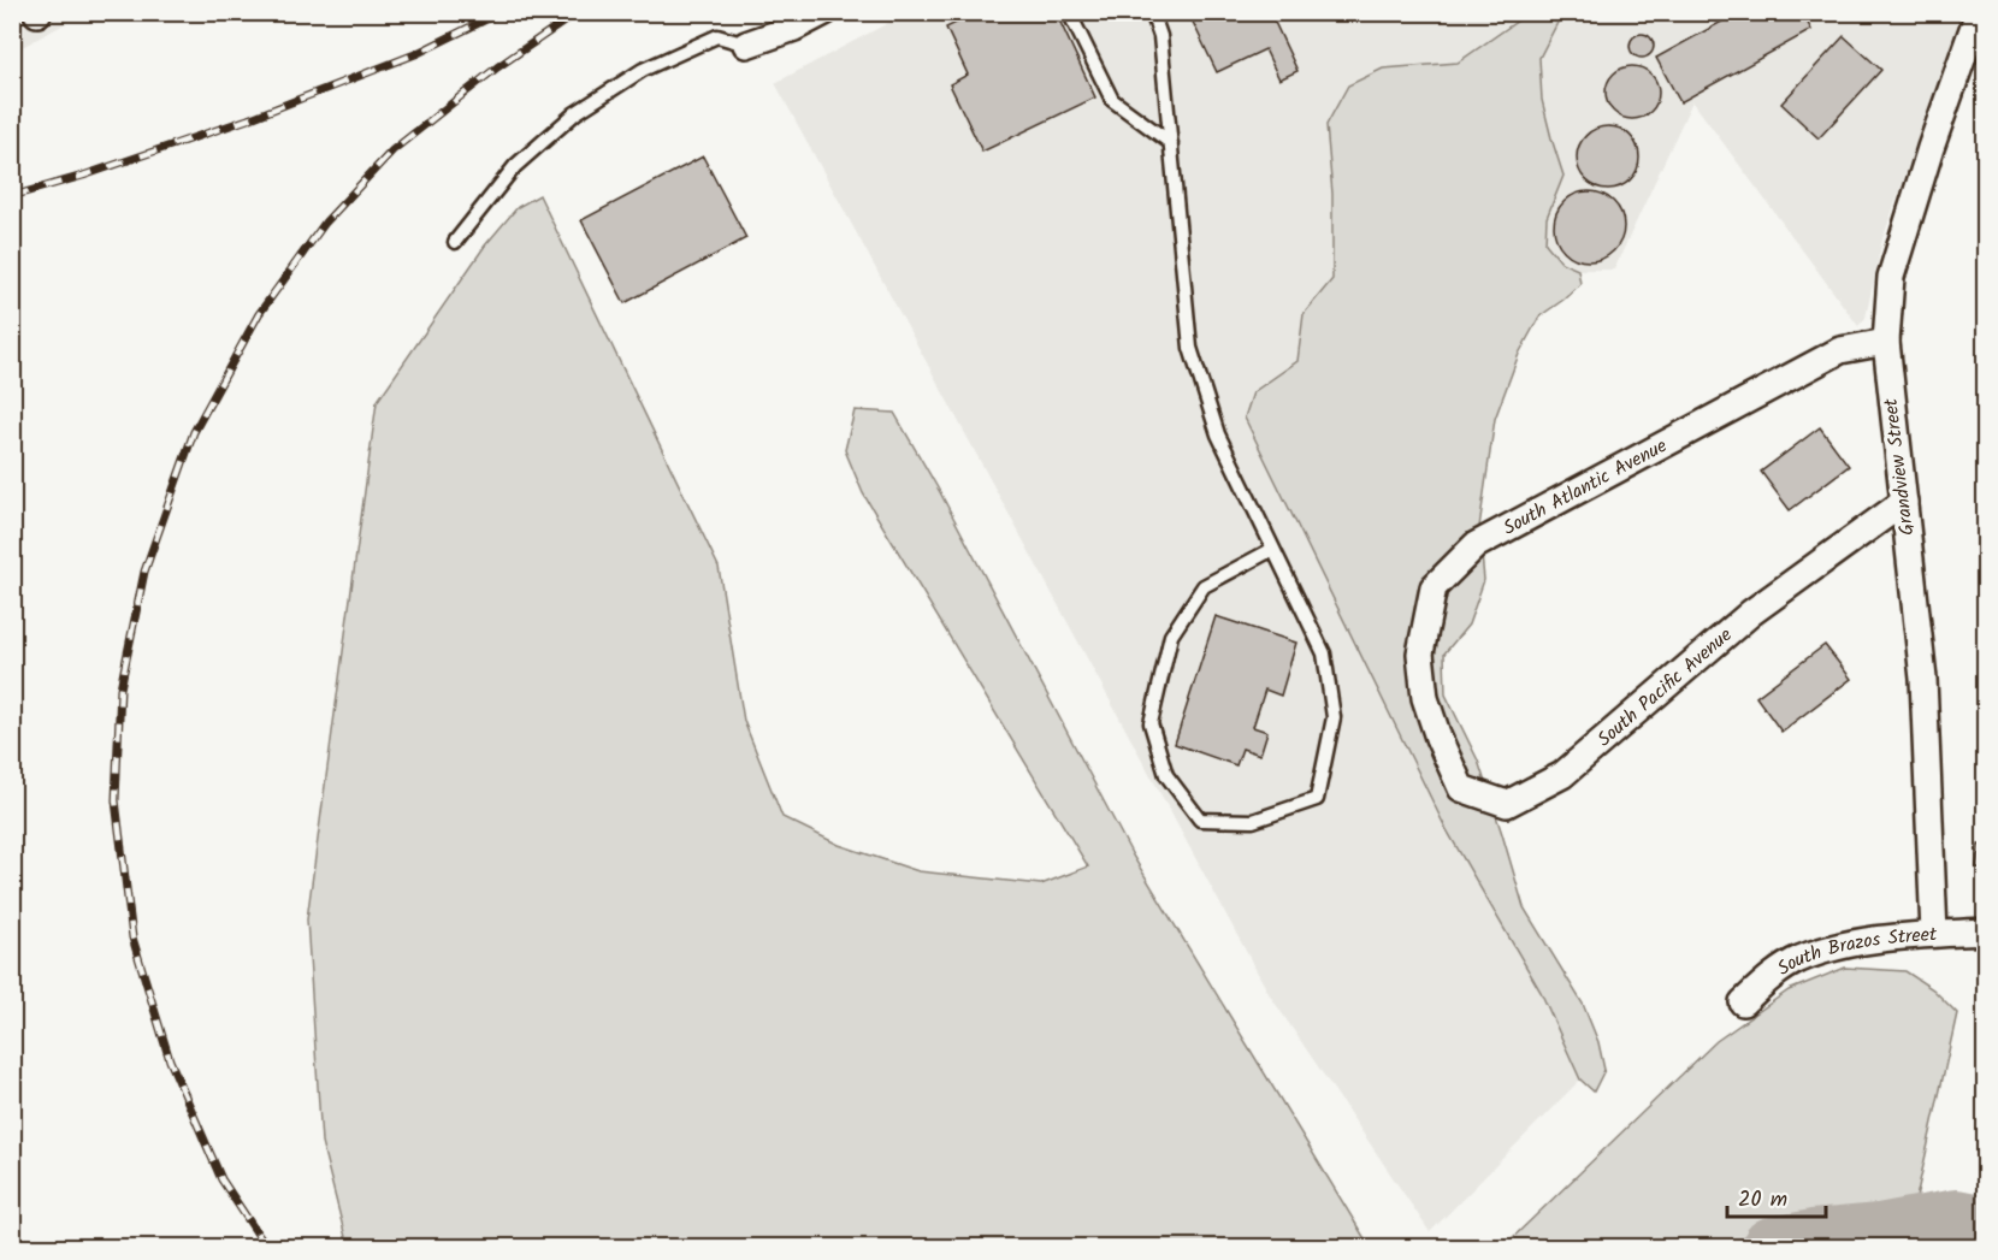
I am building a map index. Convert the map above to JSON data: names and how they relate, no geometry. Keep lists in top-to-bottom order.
{
  "streets": {
    "street": [
      "Grandview Street",
      "South Atlantic Avenue",
      "South Pacific Avenue",
      "South Brazos Street"
    ]
  },
  "crossings": [
    ["Grandview Street", "South Atlantic Avenue"],
    ["Grandview Street", "South Pacific Avenue"],
    ["Grandview Street", "South Brazos Street"],
    ["South Atlantic Avenue", "South Pacific Avenue"]
  ],
  "scale_bar": "20 m"
}
